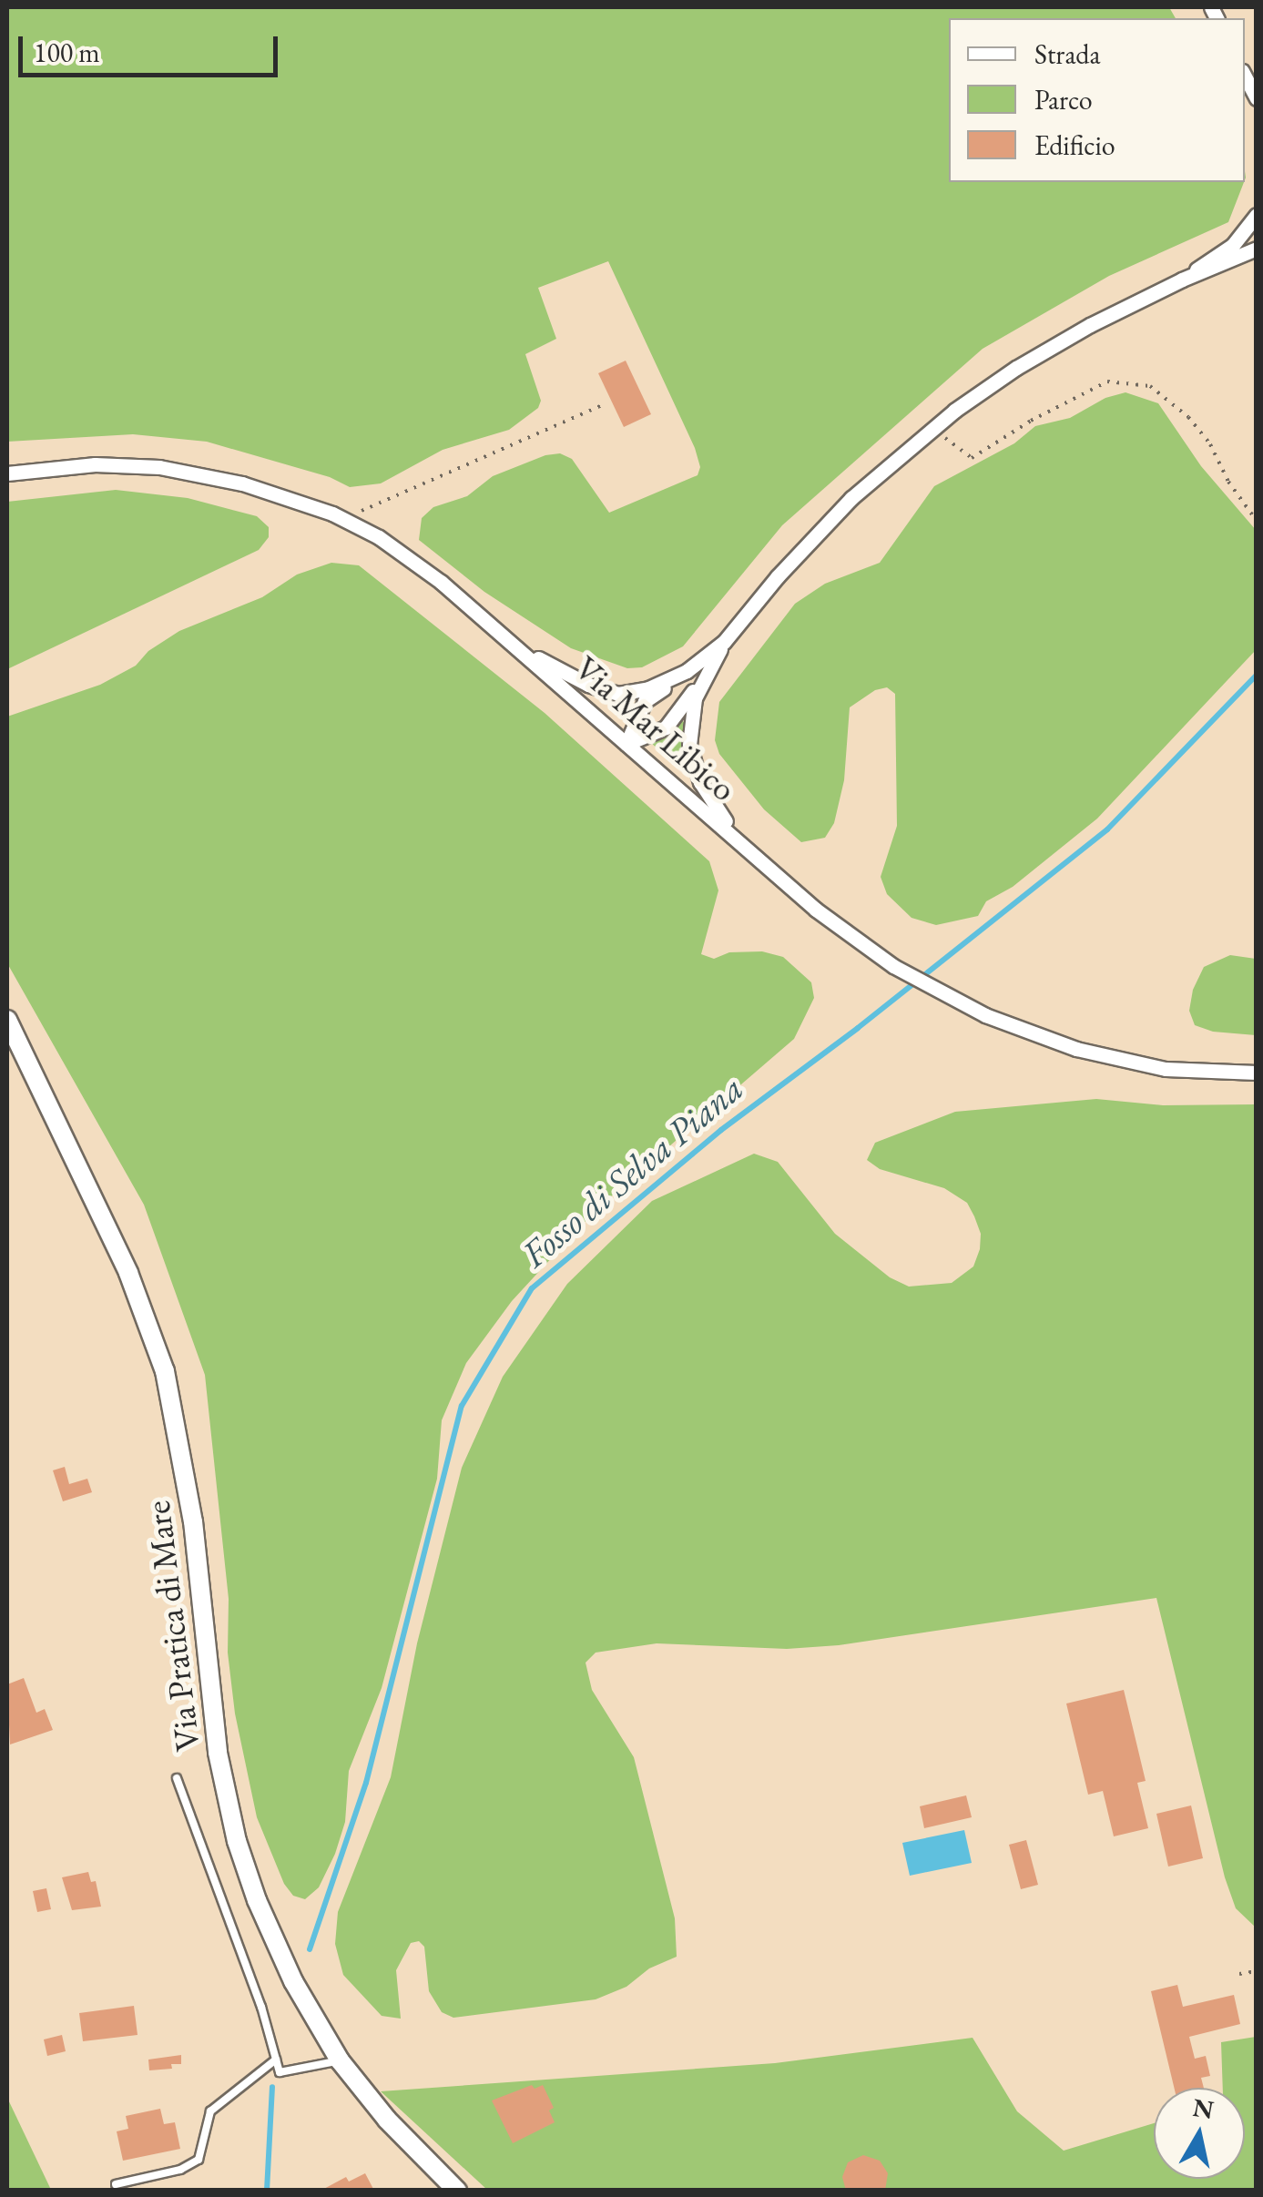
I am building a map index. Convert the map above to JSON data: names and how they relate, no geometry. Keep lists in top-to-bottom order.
{
  "streets": {
    "street": ["Via Mar Libico", "Via Pratica di Mare"]
  },
  "water": ["Fosso di Selva Piana"],
  "legend": ["Strada", "Parco", "Edificio"],
  "scale_bar": "100 m",
  "north": "top"
}
